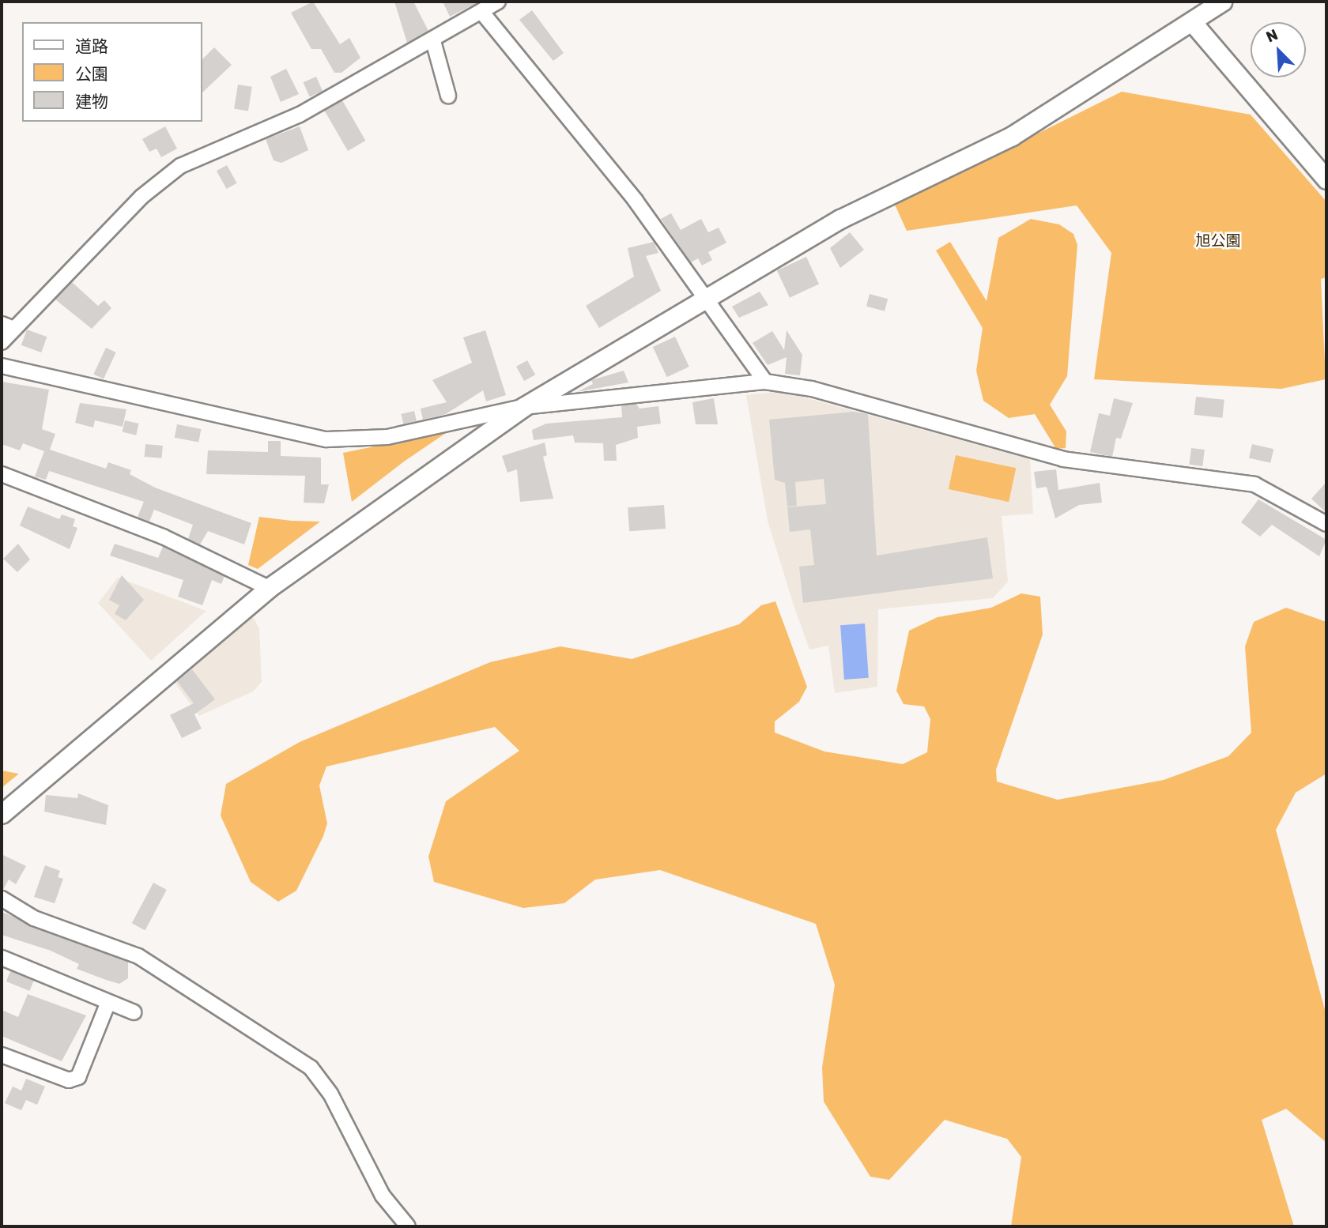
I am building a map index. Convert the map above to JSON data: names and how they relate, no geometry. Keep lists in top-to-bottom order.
{
  "parks": ["旭公園"],
  "legend": ["道路", "公園", "建物"],
  "north": "top left"
}
